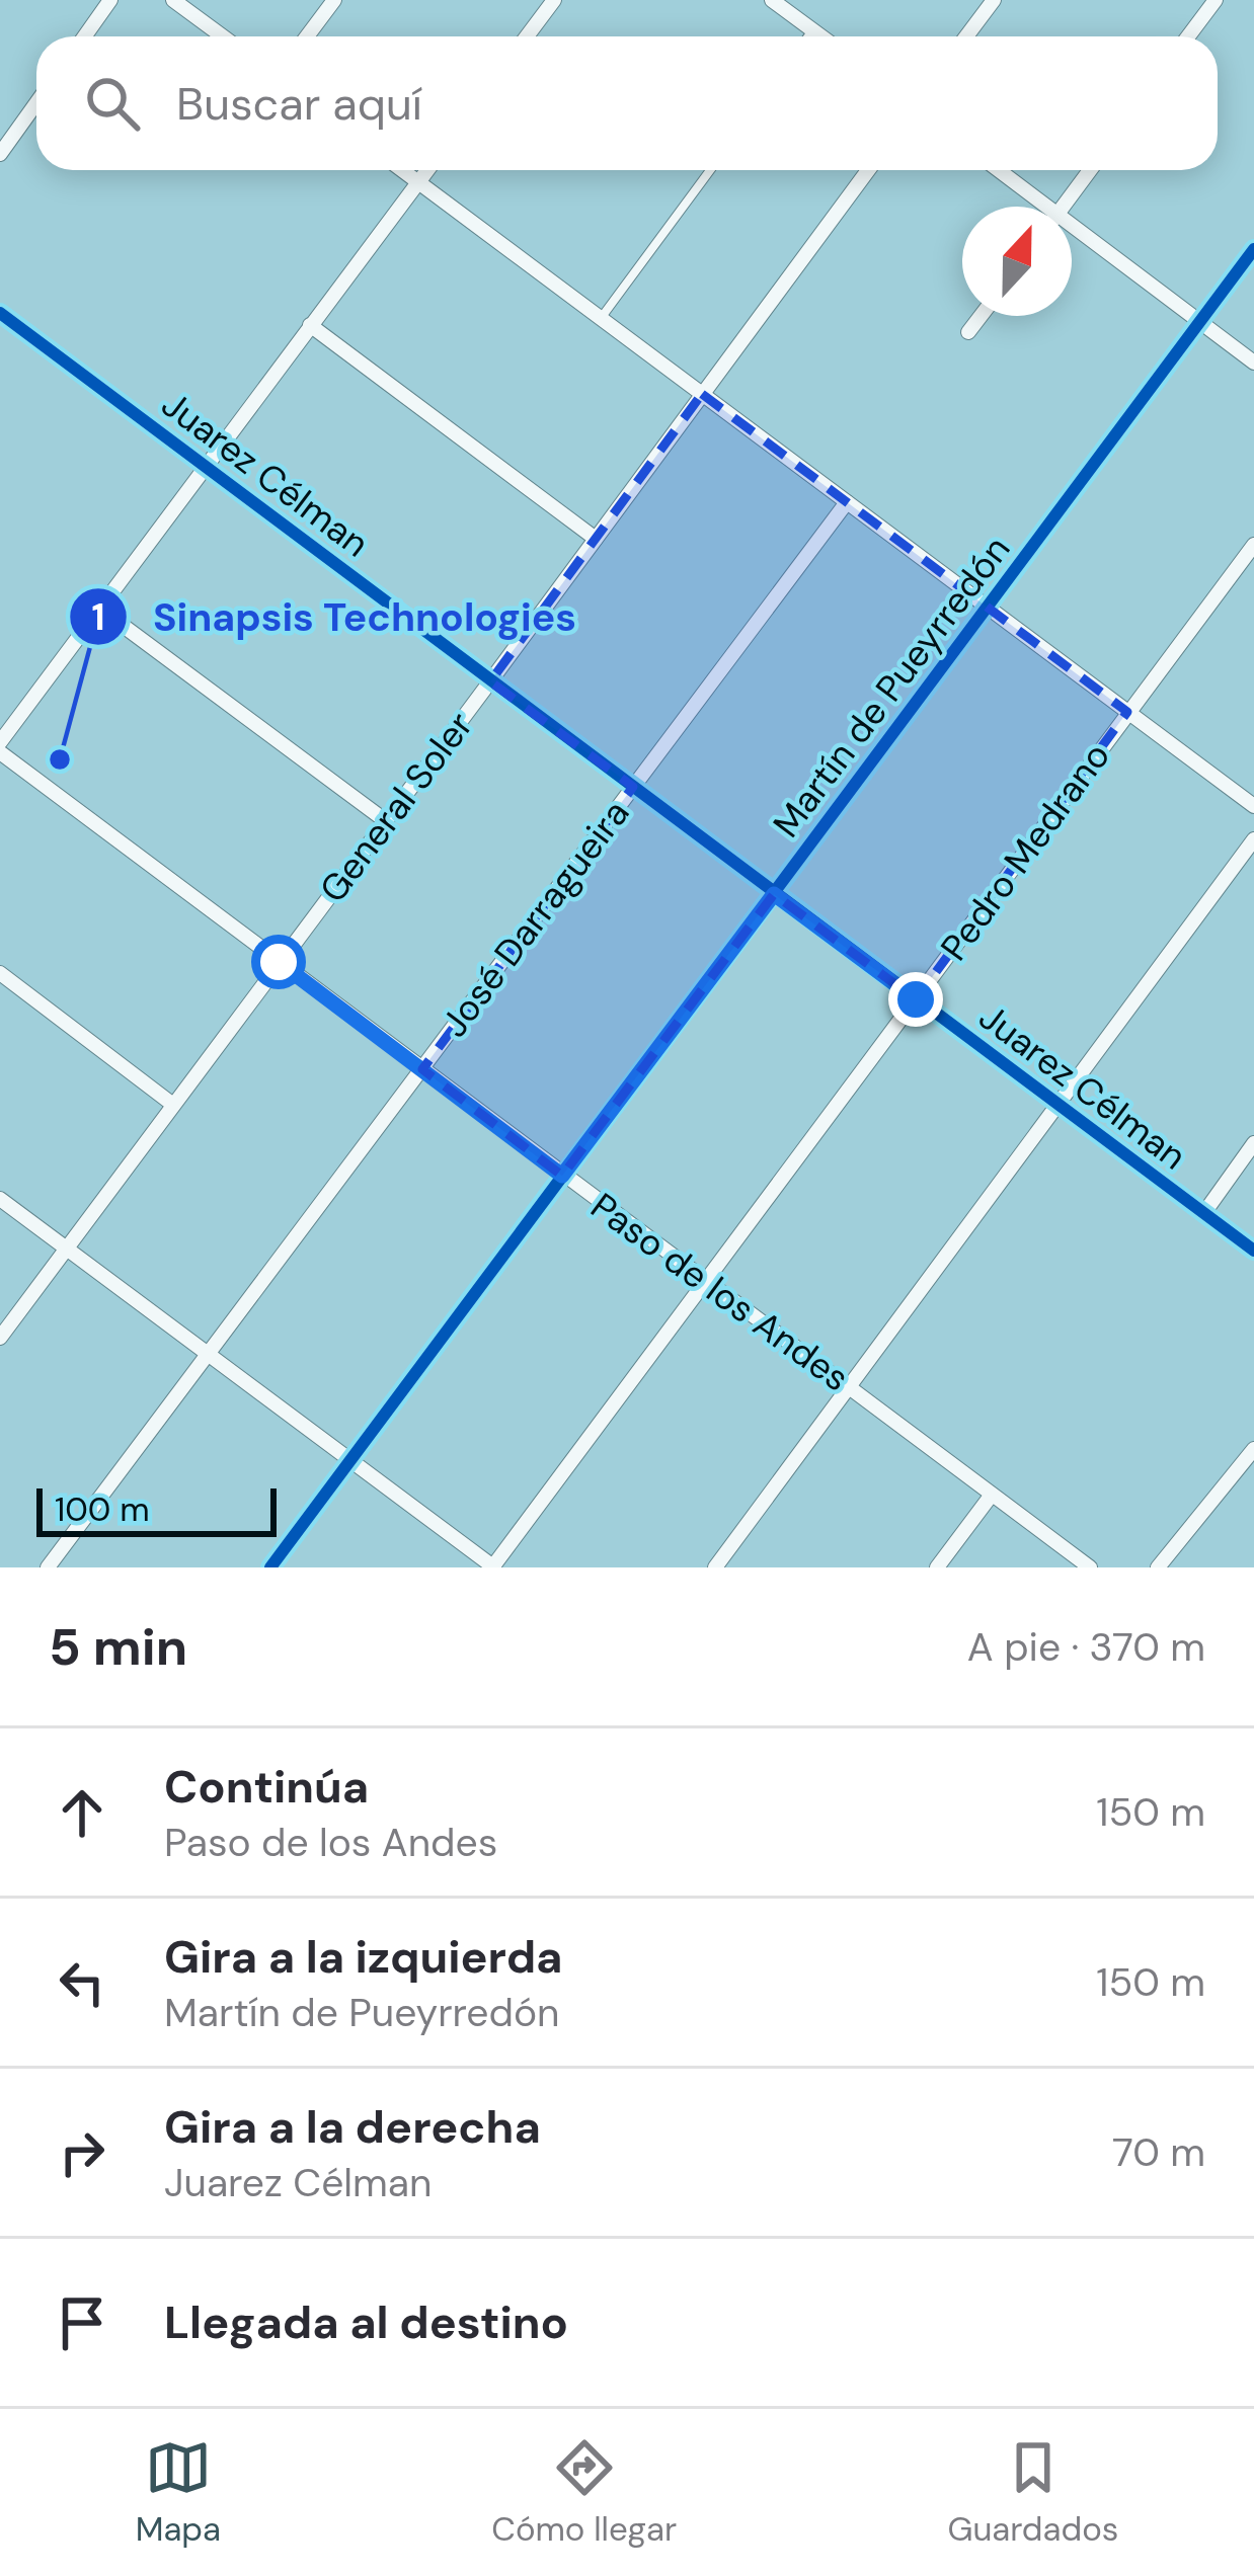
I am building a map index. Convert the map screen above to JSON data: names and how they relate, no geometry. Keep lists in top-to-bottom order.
{
  "streets": {
    "street": [
      "Juarez Célman",
      "Martín de Pueyrredón",
      "General Soler",
      "Pedro Medrano",
      "José Darragueira",
      "Paso de los Andes"
    ]
  },
  "crossings": [
    ["Juarez Célman", "Martín de Pueyrredón"],
    ["Juarez Célman", "General Soler"],
    ["Juarez Célman", "Pedro Medrano"],
    ["Juarez Célman", "José Darragueira"],
    ["Martín de Pueyrredón", "Paso de los Andes"],
    ["General Soler", "Paso de los Andes"],
    ["Pedro Medrano", "Paso de los Andes"],
    ["José Darragueira", "Paso de los Andes"]
  ],
  "places": ["Sinapsis Technologies"],
  "scale_bar": "100 m",
  "north": "top",
  "page": {
    "search": "Buscar aquí",
    "scale": "100 m",
    "heading": ["5 min", "A pie · 370 m"],
    "list": [
      ["Continúa", "Paso de los Andes", "150 m"],
      ["Gira a la izquierda", "Martín de Pueyrredón", "150 m"],
      ["Gira a la derecha", "Juarez Célman", "70 m"],
      "Llegada al destino"
    ],
    "nav": ["Mapa", "Cómo llegar", "Guardados"]
  }
}
